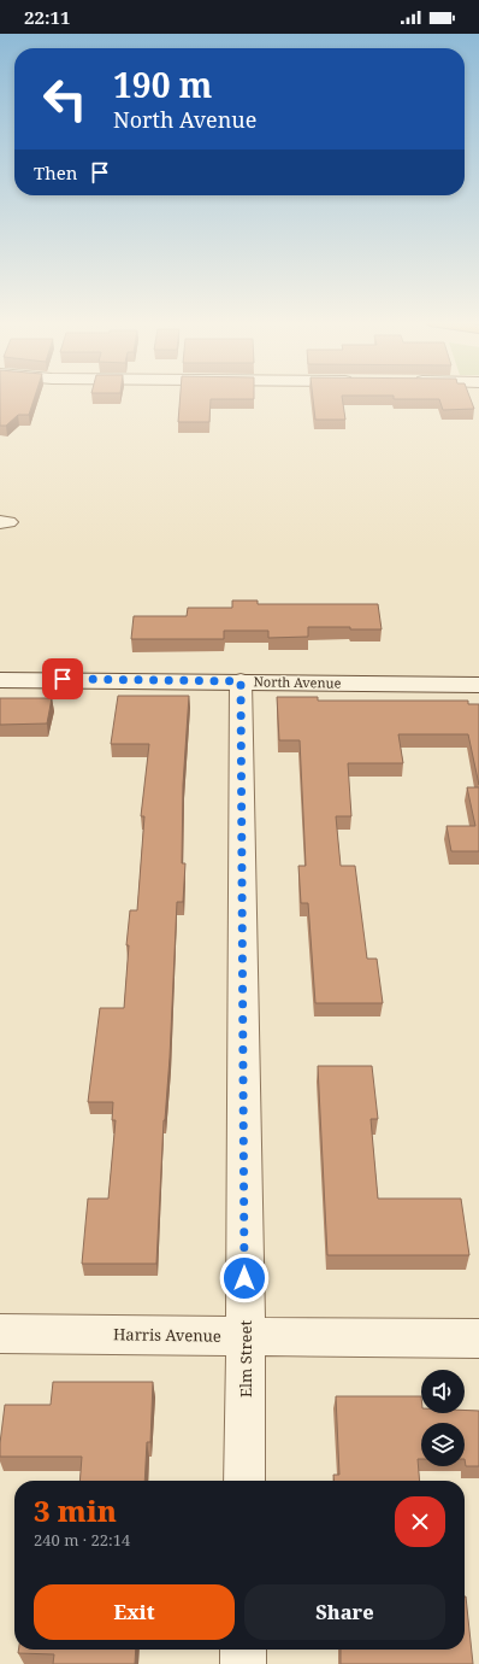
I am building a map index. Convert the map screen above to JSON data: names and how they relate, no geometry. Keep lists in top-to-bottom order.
{
  "streets": {
    "street": ["North Avenue", "Harris Avenue", "Elm Street"]
  },
  "crossings": [
    ["North Avenue", "Elm Street"],
    ["Harris Avenue", "Elm Street"]
  ],
  "page": {
    "status": "22:11",
    "turn": ["190 m", "North Avenue"],
    "then": "Then",
    "heading": ["3 min", "240 m · 22:14"],
    "buttons": ["Exit", "Share"]
  }
}
